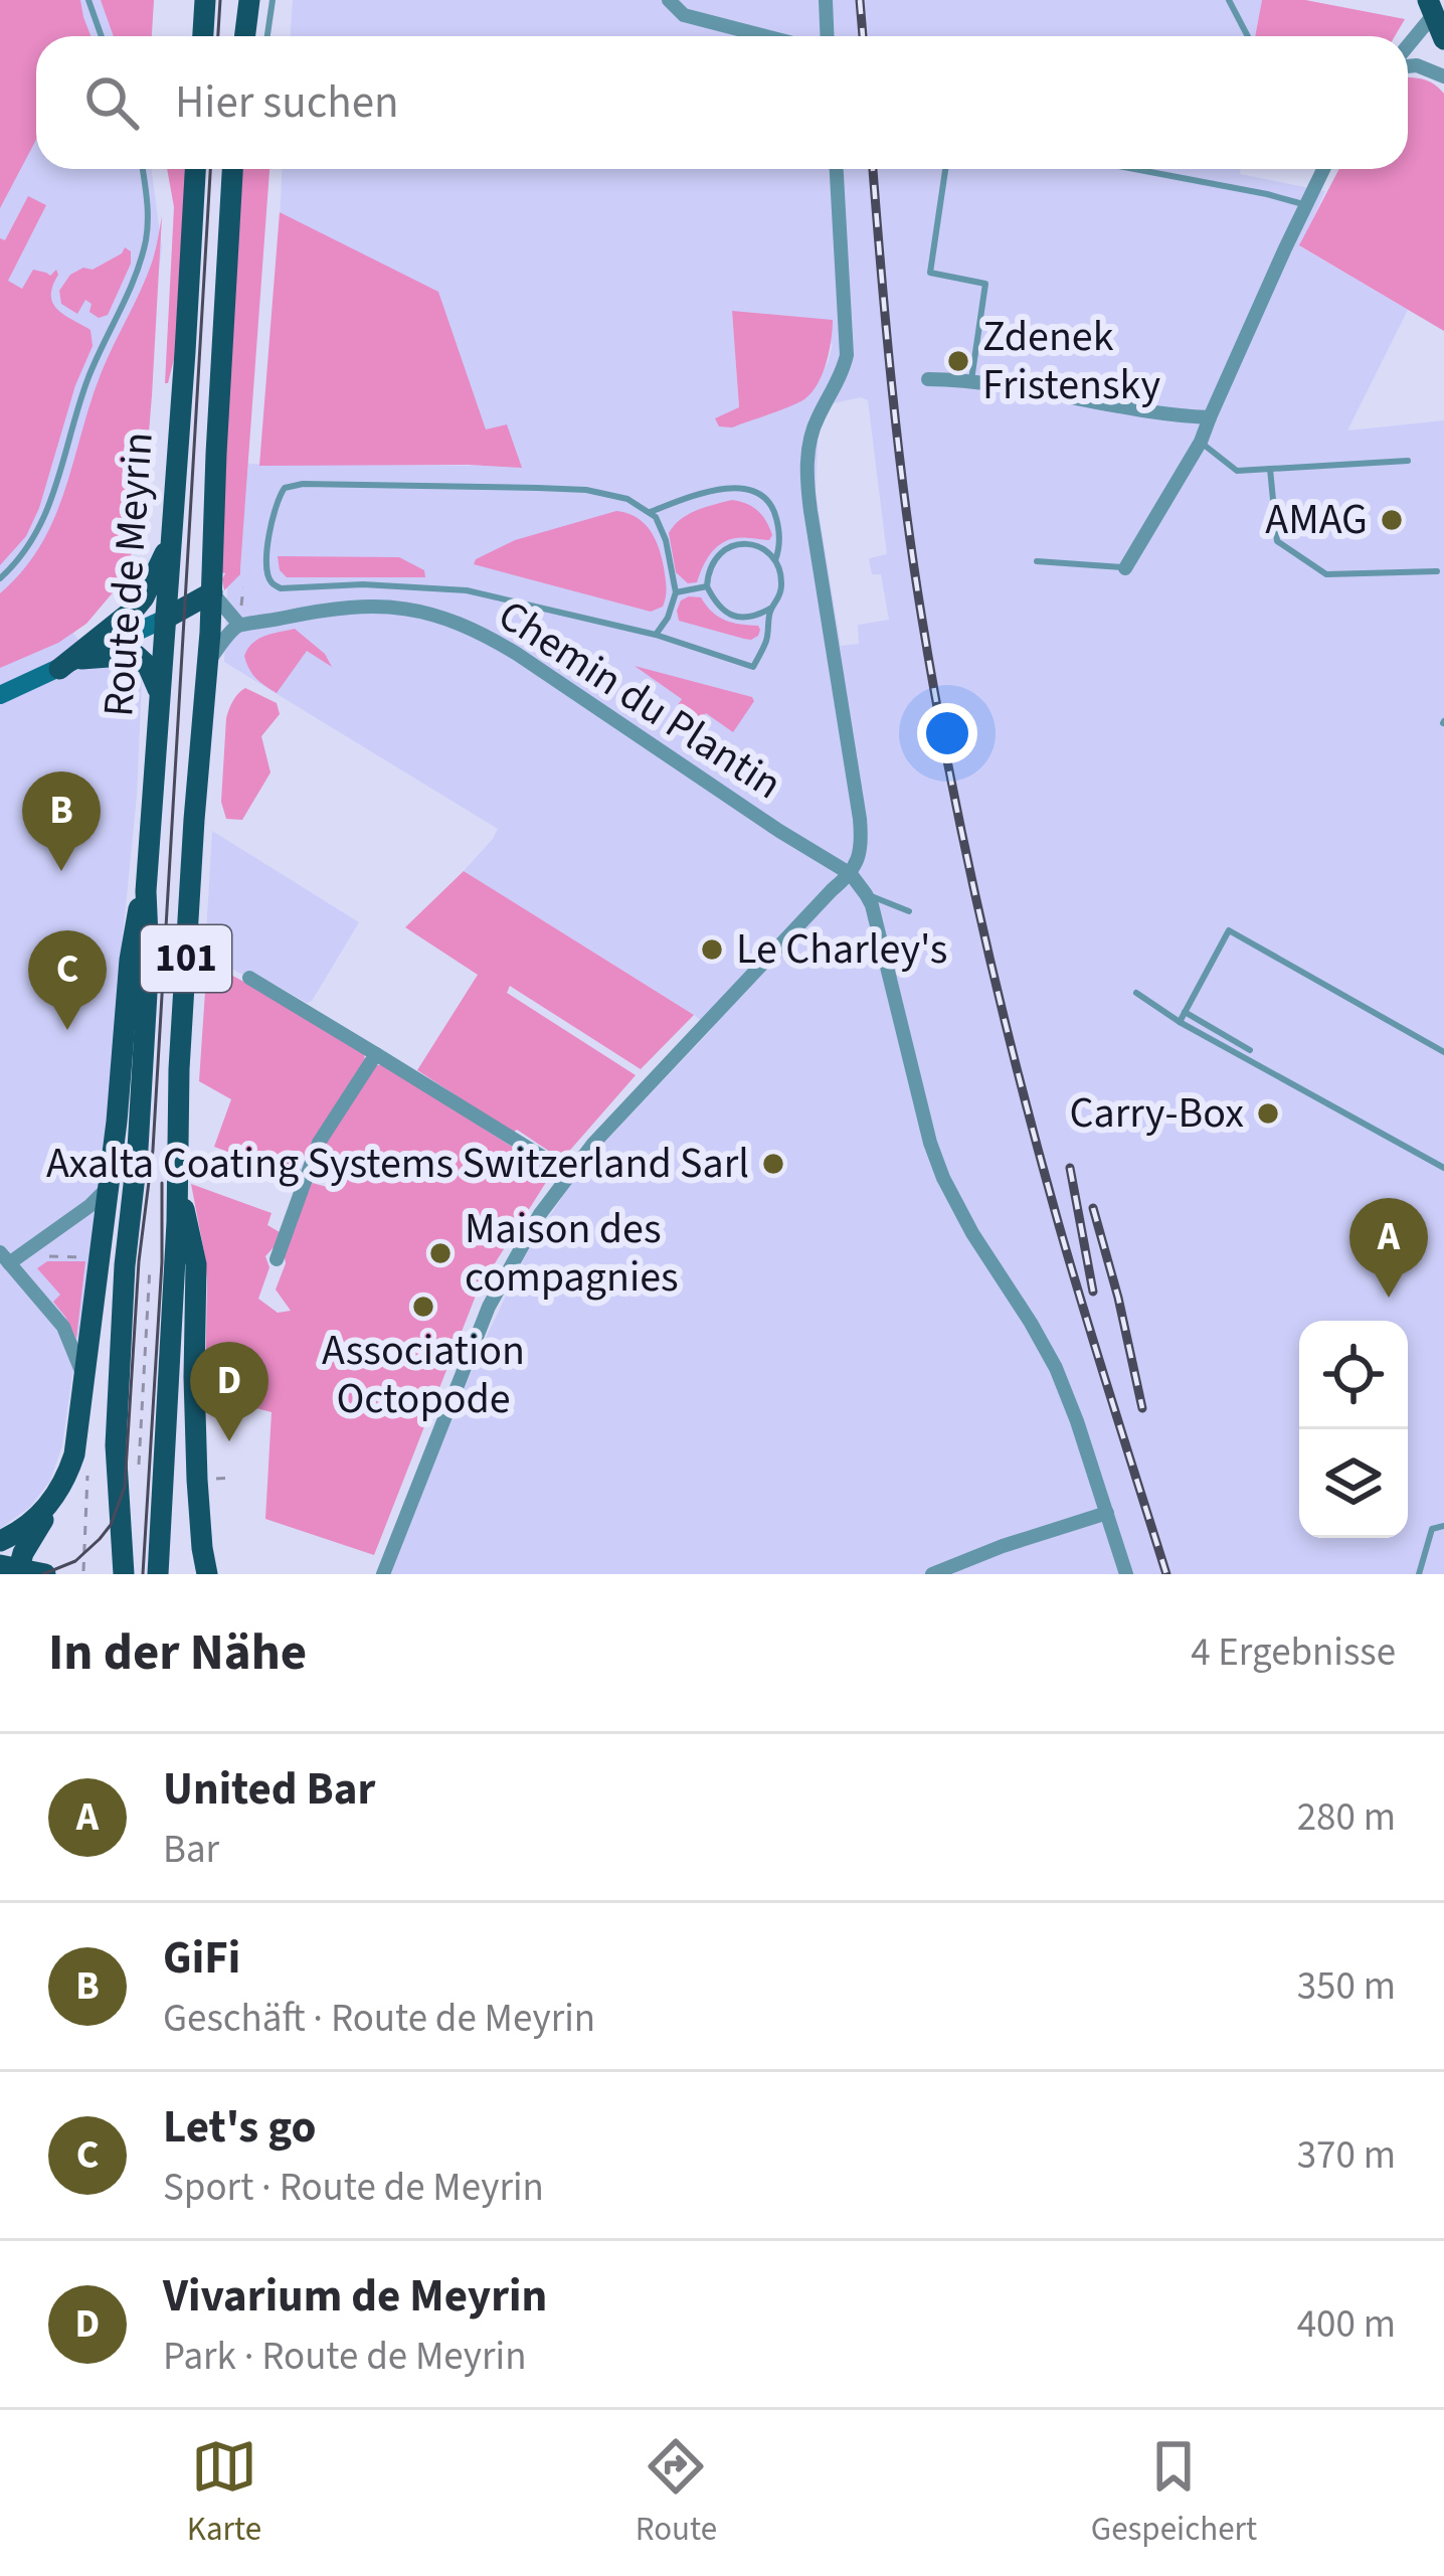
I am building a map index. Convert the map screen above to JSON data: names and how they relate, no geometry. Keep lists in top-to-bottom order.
{
  "streets": {
    "main road": ["Route de Meyrin", "101"],
    "street": ["Chemin du Plantin"]
  },
  "places": [
    "Zdenek Fristensky",
    "AMAG",
    "Le Charley's",
    "Carry-Box",
    "Axalta Coating Systems Switzerland Sarl",
    "Maison des compagnies",
    "Association Octopode"
  ],
  "page": {
    "search": "Hier suchen",
    "pins": [
      "B",
      "C",
      "A",
      "D"
    ],
    "heading": ["In der Nähe", "4 Ergebnisse"],
    "list": [
      {
        "mark": "A",
        "name": "United Bar",
        "note": "Bar",
        "value": "280 m"
      },
      {
        "mark": "B",
        "name": "GiFi",
        "note": "Geschäft · Route de Meyrin",
        "value": "350 m"
      },
      {
        "mark": "C",
        "name": "Let's go",
        "note": "Sport · Route de Meyrin",
        "value": "370 m"
      },
      {
        "mark": "D",
        "name": "Vivarium de Meyrin",
        "note": "Park · Route de Meyrin",
        "value": "400 m"
      }
    ],
    "nav": ["Karte", "Route", "Gespeichert"]
  }
}
